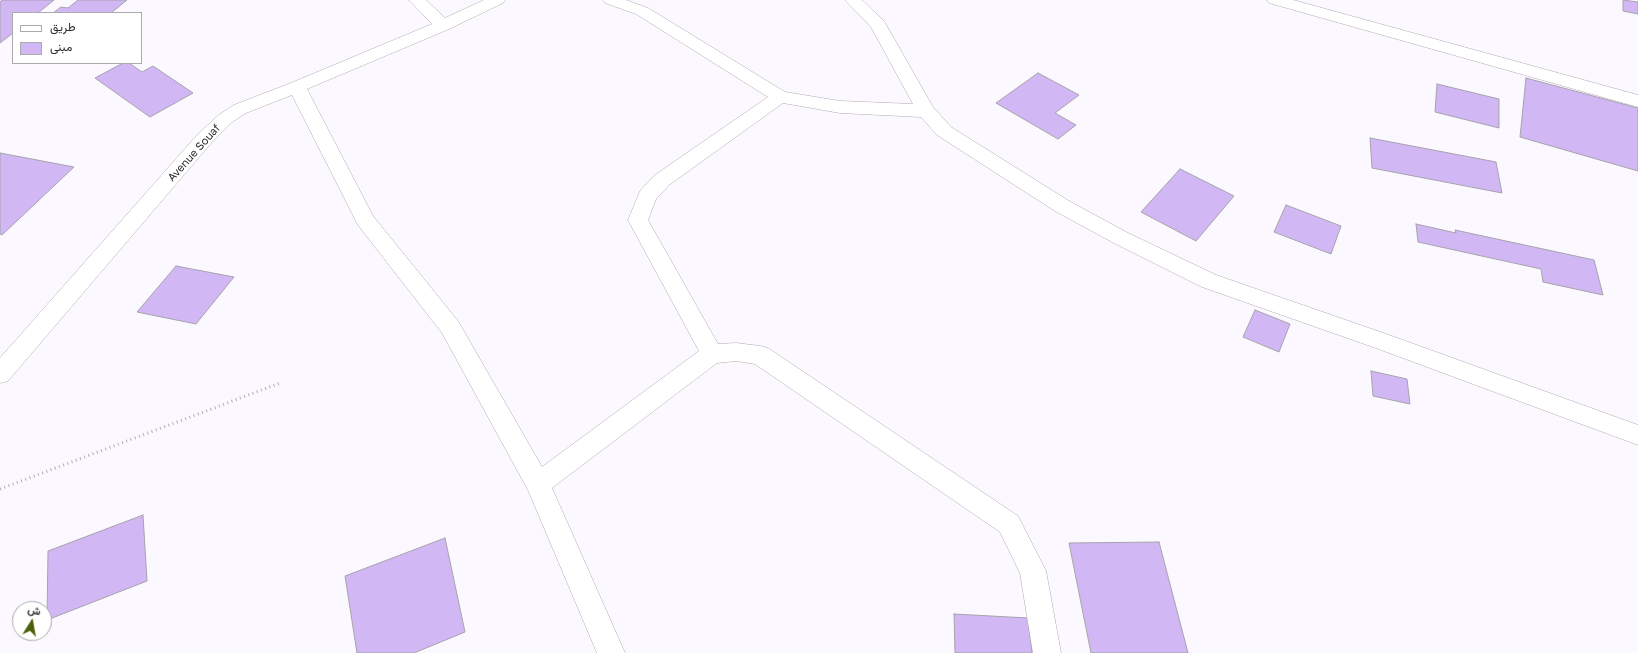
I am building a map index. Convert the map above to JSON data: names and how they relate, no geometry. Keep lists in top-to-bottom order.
{
  "streets": {
    "street": ["Avenue Souaf"]
  },
  "legend": ["طريق", "مبنى"],
  "north": "top"
}
